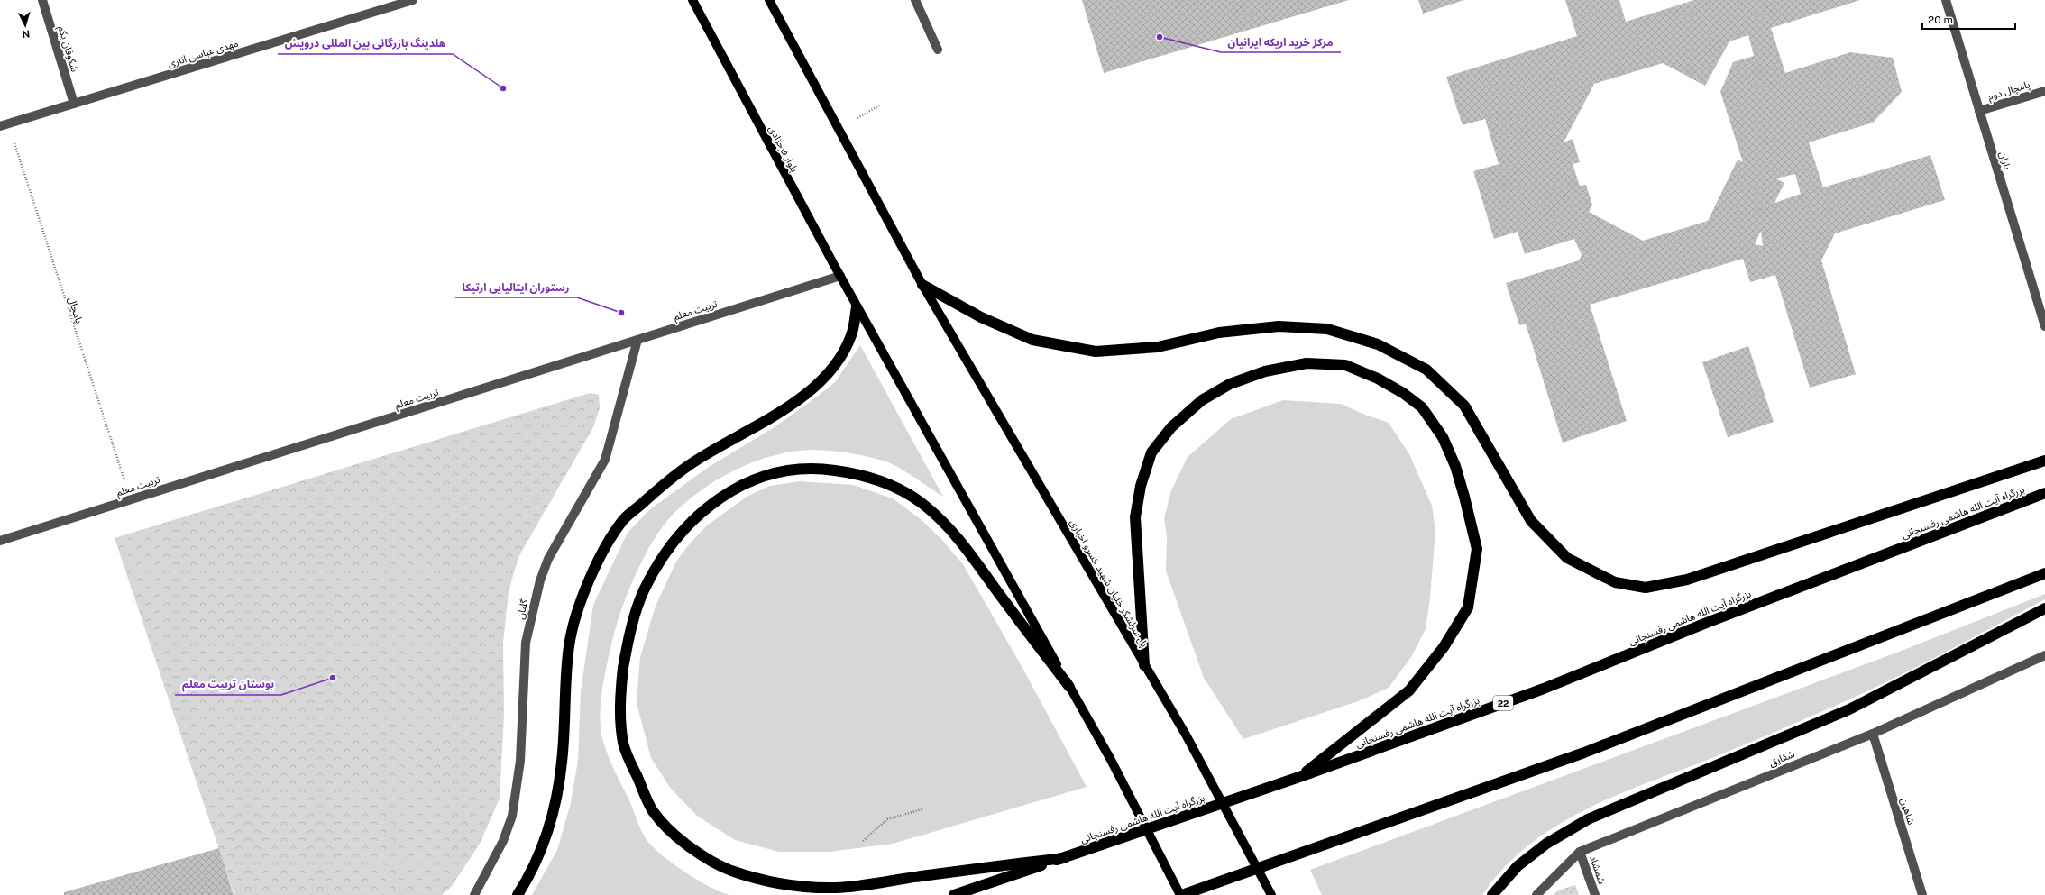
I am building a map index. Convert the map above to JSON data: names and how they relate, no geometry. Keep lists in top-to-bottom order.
{
  "streets": {
    "highway": ["بزرگراه آیت الله هاشمی رفسنجانی", "22"],
    "main road": ["بلوار فرحزادی", "پل سرلشکر خلبان شهید خسرو اخباری"],
    "street": [
      "شکوفان یکم",
      "مهدی عباسی اناری",
      "پامچال دوم",
      "باران",
      "تربیت معلم",
      "گلبان",
      "شقایق",
      "شاهین",
      "شمشاد"
    ],
    "path": ["پامچال"]
  },
  "crossings": [
    ["شکوفان یکم", "مهدی عباسی اناری"],
    ["مهدی عباسی اناری", "پامچال"],
    ["پامچال دوم", "باران"],
    ["بلوار فرحزادی", "تربیت معلم"],
    ["پامچال", "تربیت معلم"],
    ["تربیت معلم", "گلبان"],
    ["شقایق", "شاهین"],
    ["شقایق", "شمشاد"]
  ],
  "places": [
    "مرکز خرید اریکه ایرانیان",
    "هلدینگ بازرگانی بین المللی درویش",
    "رستوران ایتالیایی ارتیکا",
    "بوستان تربیت معلم"
  ],
  "scale_bar": "20 m",
  "north": "bottom"
}
